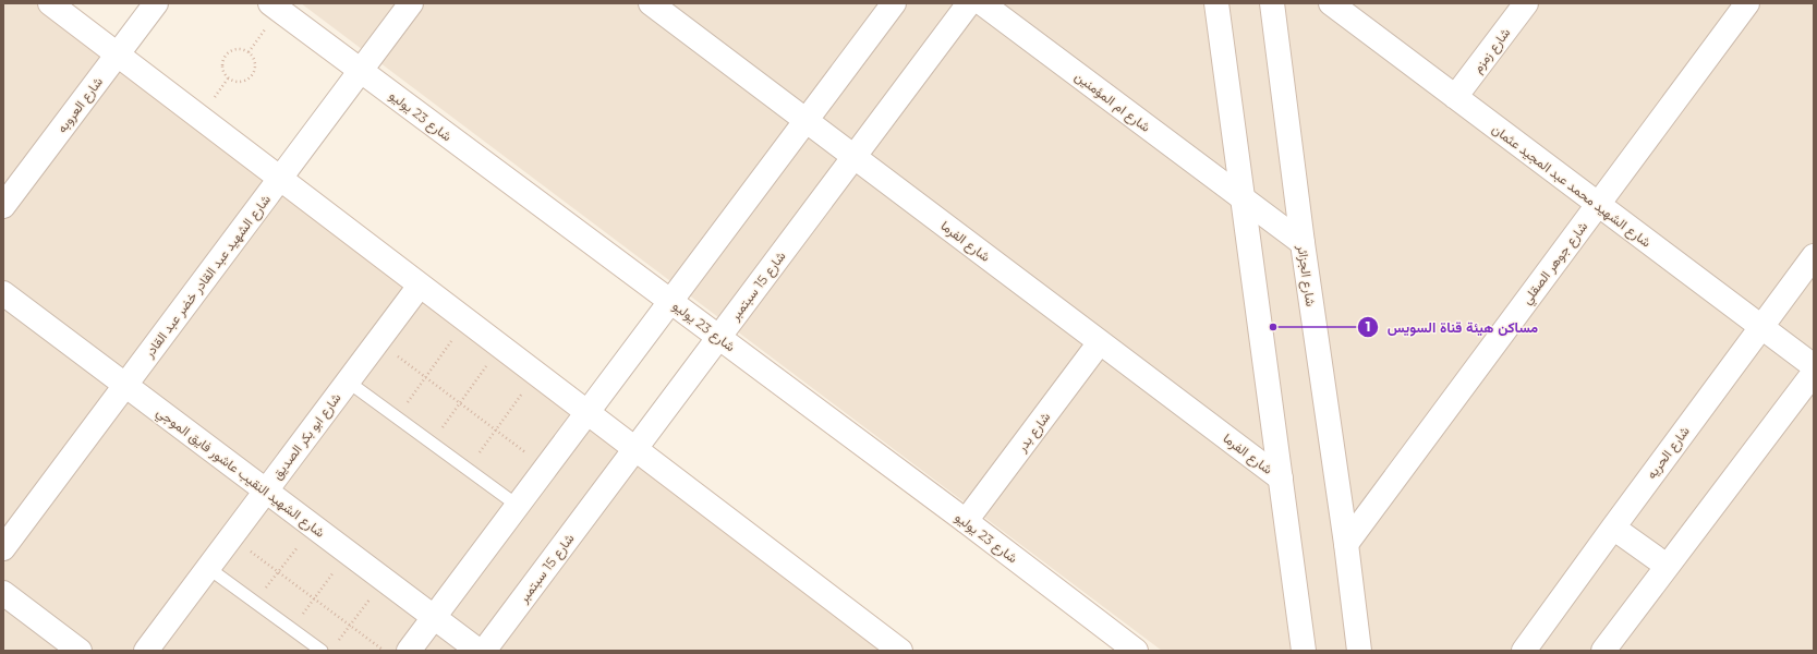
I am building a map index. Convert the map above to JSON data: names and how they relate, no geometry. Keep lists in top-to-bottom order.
{
  "streets": {
    "street": [
      "شارع زمزم",
      "شارع ام المؤمنين",
      "شارع العروبه",
      "شارع 23 يوليو",
      "شارع الشهيد محمد عبد المجيد عثمان",
      "شارع الفرما",
      "شارع جوهر الصقلي",
      "شارع الشهيد عبد القادر خضر عبد القادر",
      "شارع الجزائر",
      "شارع 15 سبتمبر",
      "شارع بدر",
      "شارع ابو بكر الصديق",
      "شارع الحريه",
      "شارع الشهيد النقيب عاشور فايق الموجي"
    ]
  },
  "crossings": [
    ["شارع زمزم", "شارع الشهيد محمد عبد المجيد عثمان"],
    ["شارع ام المؤمنين", "شارع الجزائر"],
    ["شارع 23 يوليو", "شارع الشهيد عبد القادر خضر عبد القادر"],
    ["شارع 23 يوليو", "شارع 15 سبتمبر"],
    ["شارع 23 يوليو", "شارع بدر"],
    ["شارع الشهيد محمد عبد المجيد عثمان", "شارع جوهر الصقلي"],
    ["شارع الشهيد محمد عبد المجيد عثمان", "شارع الحريه"],
    ["شارع الفرما", "شارع 15 سبتمبر"],
    ["شارع الفرما", "شارع بدر"],
    ["شارع جوهر الصقلي", "شارع الجزائر"],
    ["شارع الشهيد عبد القادر خضر عبد القادر", "شارع الشهيد النقيب عاشور فايق الموجي"],
    ["شارع ابو بكر الصديق", "شارع الشهيد النقيب عاشور فايق الموجي"]
  ],
  "places": ["مساكن هيئة قناة السويس"]
}
